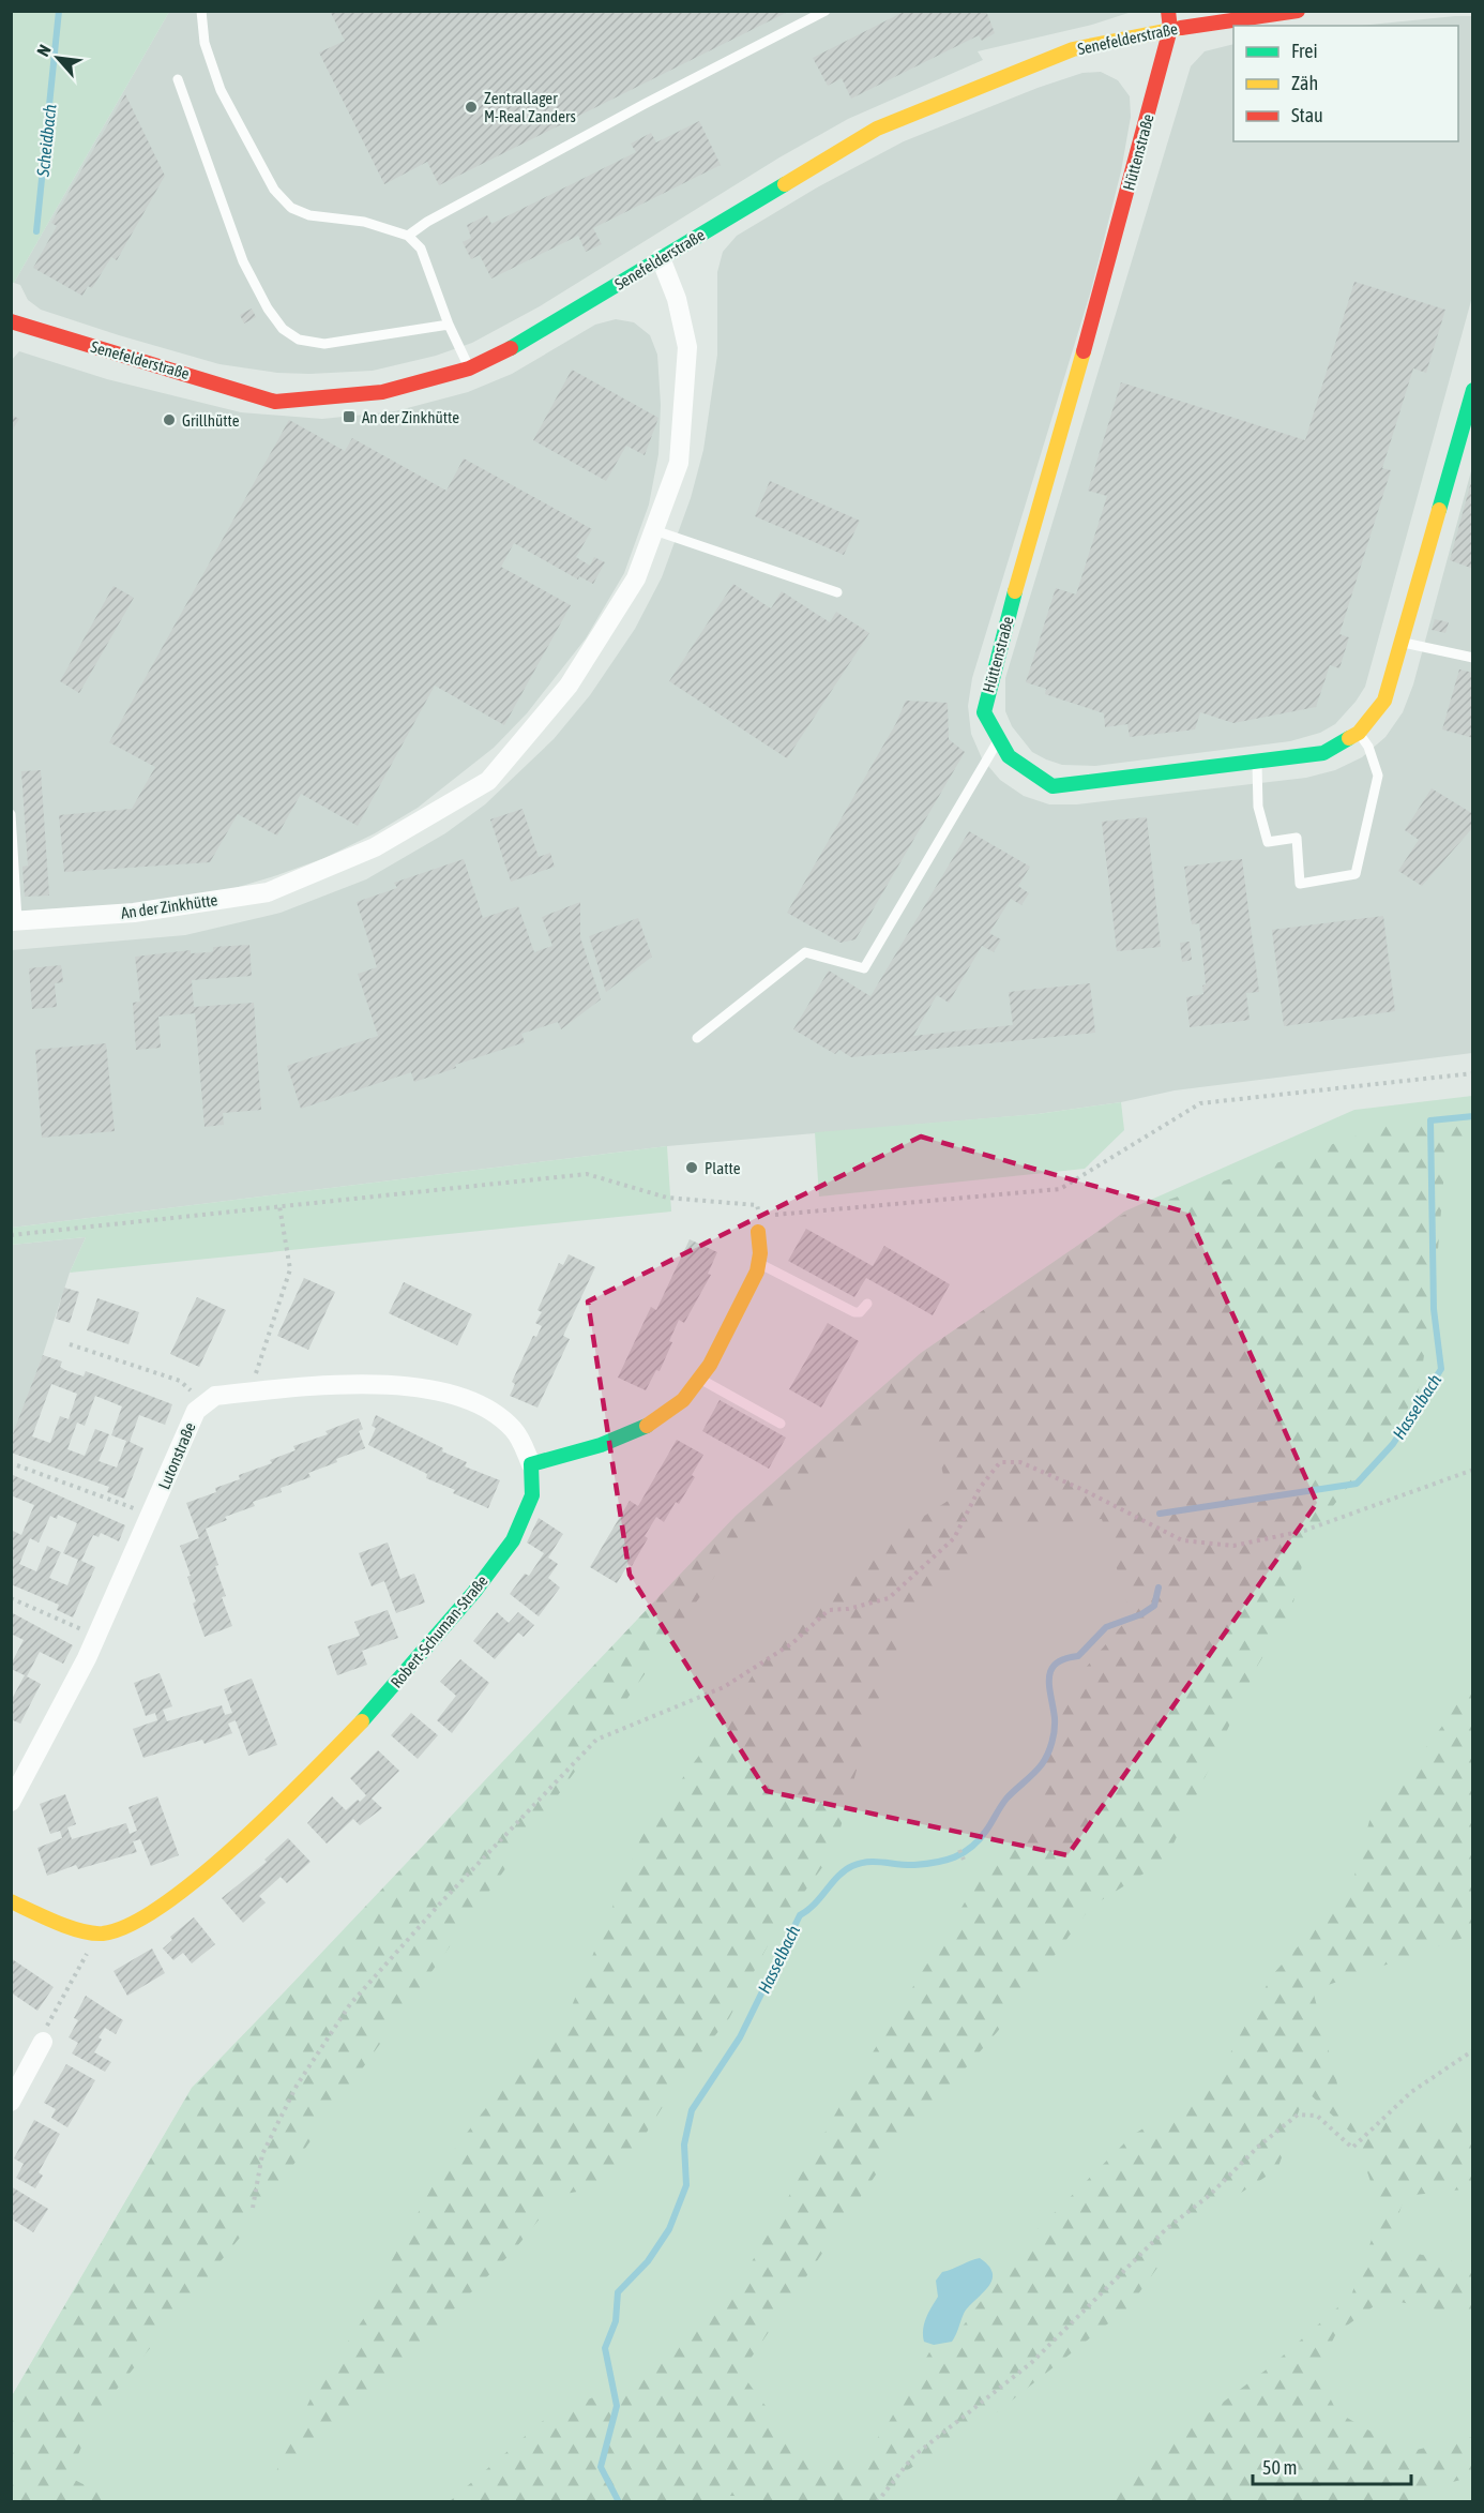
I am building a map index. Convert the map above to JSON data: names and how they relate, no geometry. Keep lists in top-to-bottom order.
{
  "streets": {
    "street": [
      "Senefelderstraße",
      "Hüttenstraße",
      "An der Zinkhütte",
      "Lutonstraße",
      "Robert-Schuman-Straße"
    ]
  },
  "crossings": [
    ["Senefelderstraße", "Hüttenstraße"],
    ["Senefelderstraße", "An der Zinkhütte"]
  ],
  "water": ["Scheidbach", "Hasselbach"],
  "places": {
    "other": ["Zentrallager M-Real Zanders", "Grillhütte", "Platte"],
    "transit": ["An der Zinkhütte"]
  },
  "legend": ["Frei", "Zäh", "Stau"],
  "scale_bar": "50 m",
  "north": "top left"
}
